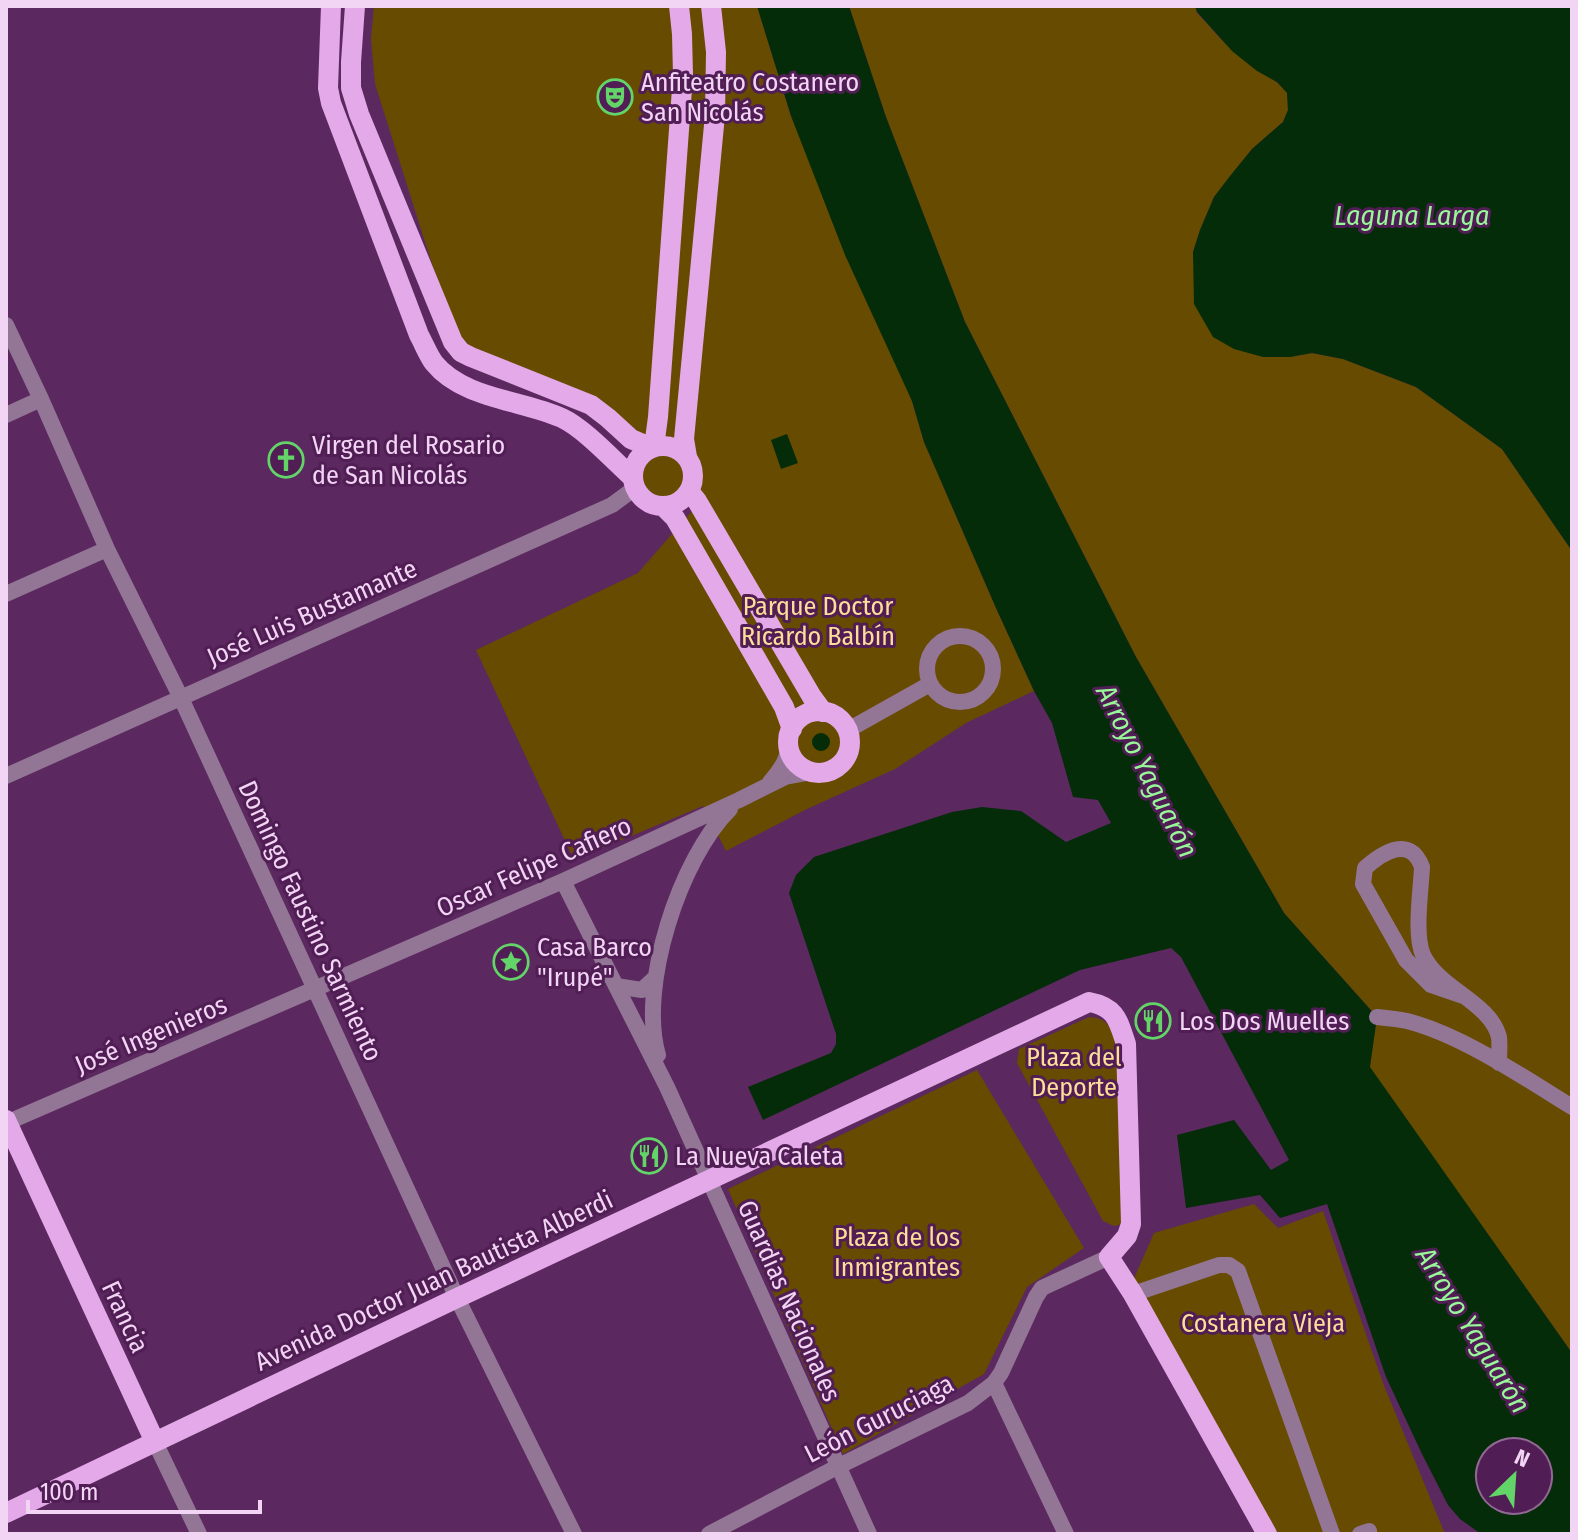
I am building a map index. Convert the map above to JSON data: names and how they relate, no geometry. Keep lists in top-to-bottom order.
{
  "streets": {
    "main road": ["Avenida Doctor Juan Bautista Alberdi", "Francia"],
    "street": [
      "José Luis Bustamante",
      "Oscar Felipe Cafiero",
      "Domingo Faustino Sarmiento",
      "José Ingenieros",
      "Guardias Nacionales",
      "León Guruciaga"
    ]
  },
  "crossings": [
    ["José Luis Bustamante", "Domingo Faustino Sarmiento"],
    ["Oscar Felipe Cafiero", "Domingo Faustino Sarmiento"],
    ["Oscar Felipe Cafiero", "José Ingenieros"],
    ["Oscar Felipe Cafiero", "Guardias Nacionales"],
    ["Domingo Faustino Sarmiento", "José Ingenieros"],
    ["Domingo Faustino Sarmiento", "Avenida Doctor Juan Bautista Alberdi"],
    ["José Ingenieros", "Francia"],
    ["Avenida Doctor Juan Bautista Alberdi", "Guardias Nacionales"],
    ["Avenida Doctor Juan Bautista Alberdi", "Francia"],
    ["Avenida Doctor Juan Bautista Alberdi", "León Guruciaga"],
    ["Guardias Nacionales", "León Guruciaga"]
  ],
  "water": ["Laguna Larga", "Arroyo Yaguarón"],
  "parks": [
    "Parque Doctor Ricardo Balbín",
    "Plaza del Deporte",
    "Plaza de los Inmigrantes",
    "Costanera Vieja"
  ],
  "places": {
    "theatre": ["Anfiteatro Costanero San Nicolás"],
    "church": ["Virgen del Rosario de San Nicolás"],
    "place": ["Casa Barco \"Irupé\""],
    "restaurant": ["Los Dos Muelles", "La Nueva Caleta"]
  },
  "scale_bar": "100 m",
  "north": "top right"
}
